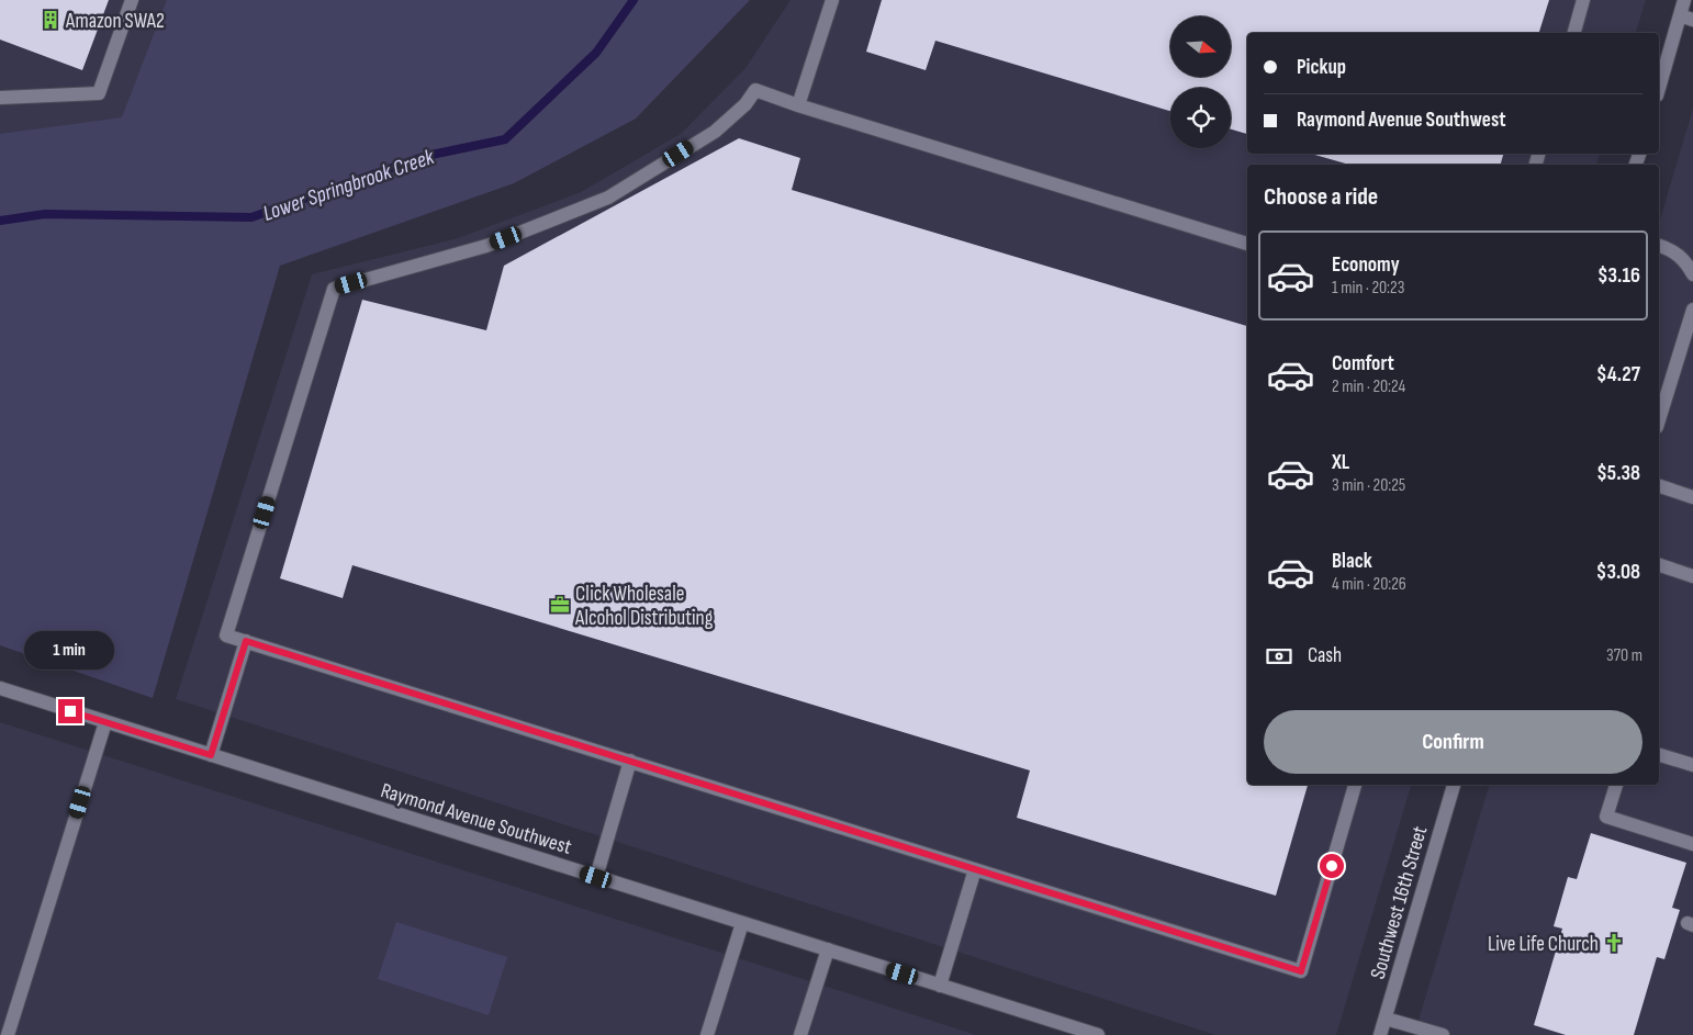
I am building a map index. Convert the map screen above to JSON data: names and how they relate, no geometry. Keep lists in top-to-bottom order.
{
  "streets": {
    "street": ["Raymond Avenue Southwest", "Southwest 16th Street"]
  },
  "water": ["Lower Springbrook Creek"],
  "places": {
    "building": ["Amazon SWA2"],
    "office": ["Click Wholesale Alcohol Distributing"],
    "church": ["Live Life Church"]
  },
  "north": "right",
  "page": {
    "banner": ["Pickup", "Raymond Avenue Southwest"],
    "heading": "Choose a ride",
    "list": [
      {
        "name": "Economy",
        "note": "1 min · 20:23",
        "value": "$3.16"
      },
      {
        "name": "Comfort",
        "note": "2 min · 20:24",
        "value": "$4.27"
      },
      {
        "name": "XL",
        "note": "3 min · 20:25",
        "value": "$5.38"
      },
      {
        "name": "Black",
        "note": "4 min · 20:26",
        "value": "$3.08"
      }
    ],
    "pay": ["Cash", "370 m"],
    "bubble": "1 min",
    "buttons": "Confirm"
  }
}
